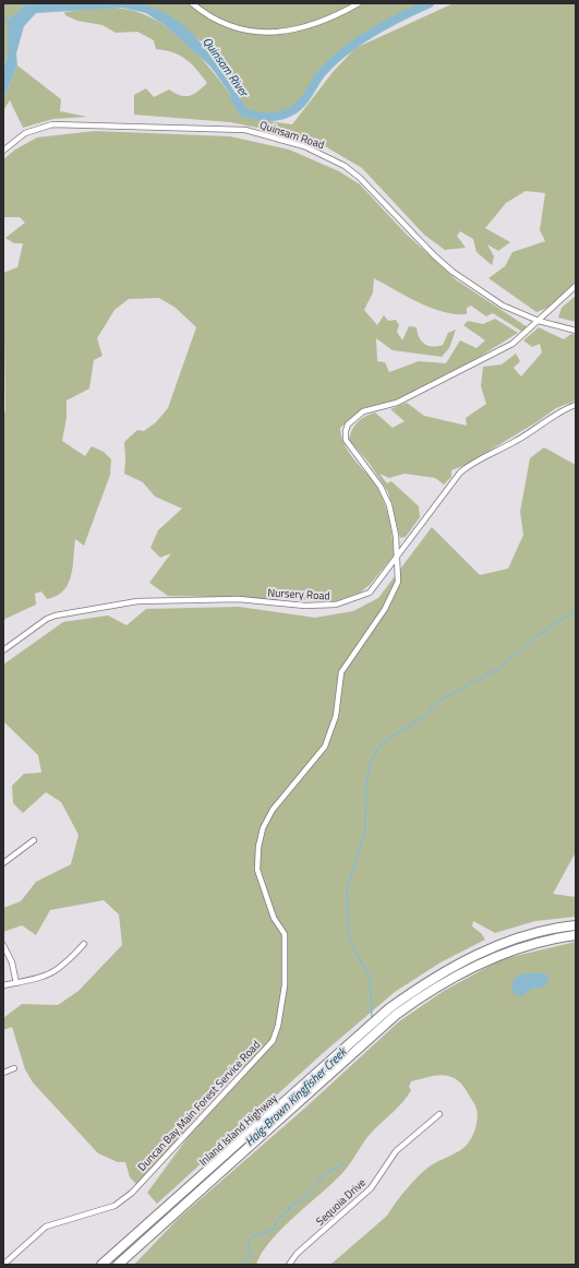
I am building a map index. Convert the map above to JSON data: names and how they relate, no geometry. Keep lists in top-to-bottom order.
{
  "streets": {
    "highway": ["Inland Island Highway"],
    "street": [
      "Quinsam Road",
      "Nursery Road",
      "Duncan Bay Main Forest Service Road",
      "Sequoia Drive"
    ]
  },
  "crossings": [
    ["Quinsam Road", "Duncan Bay Main Forest Service Road"],
    ["Nursery Road", "Duncan Bay Main Forest Service Road"]
  ],
  "water": ["Quinsam River", "Haig-Brown Kingfisher Creek"]
}
